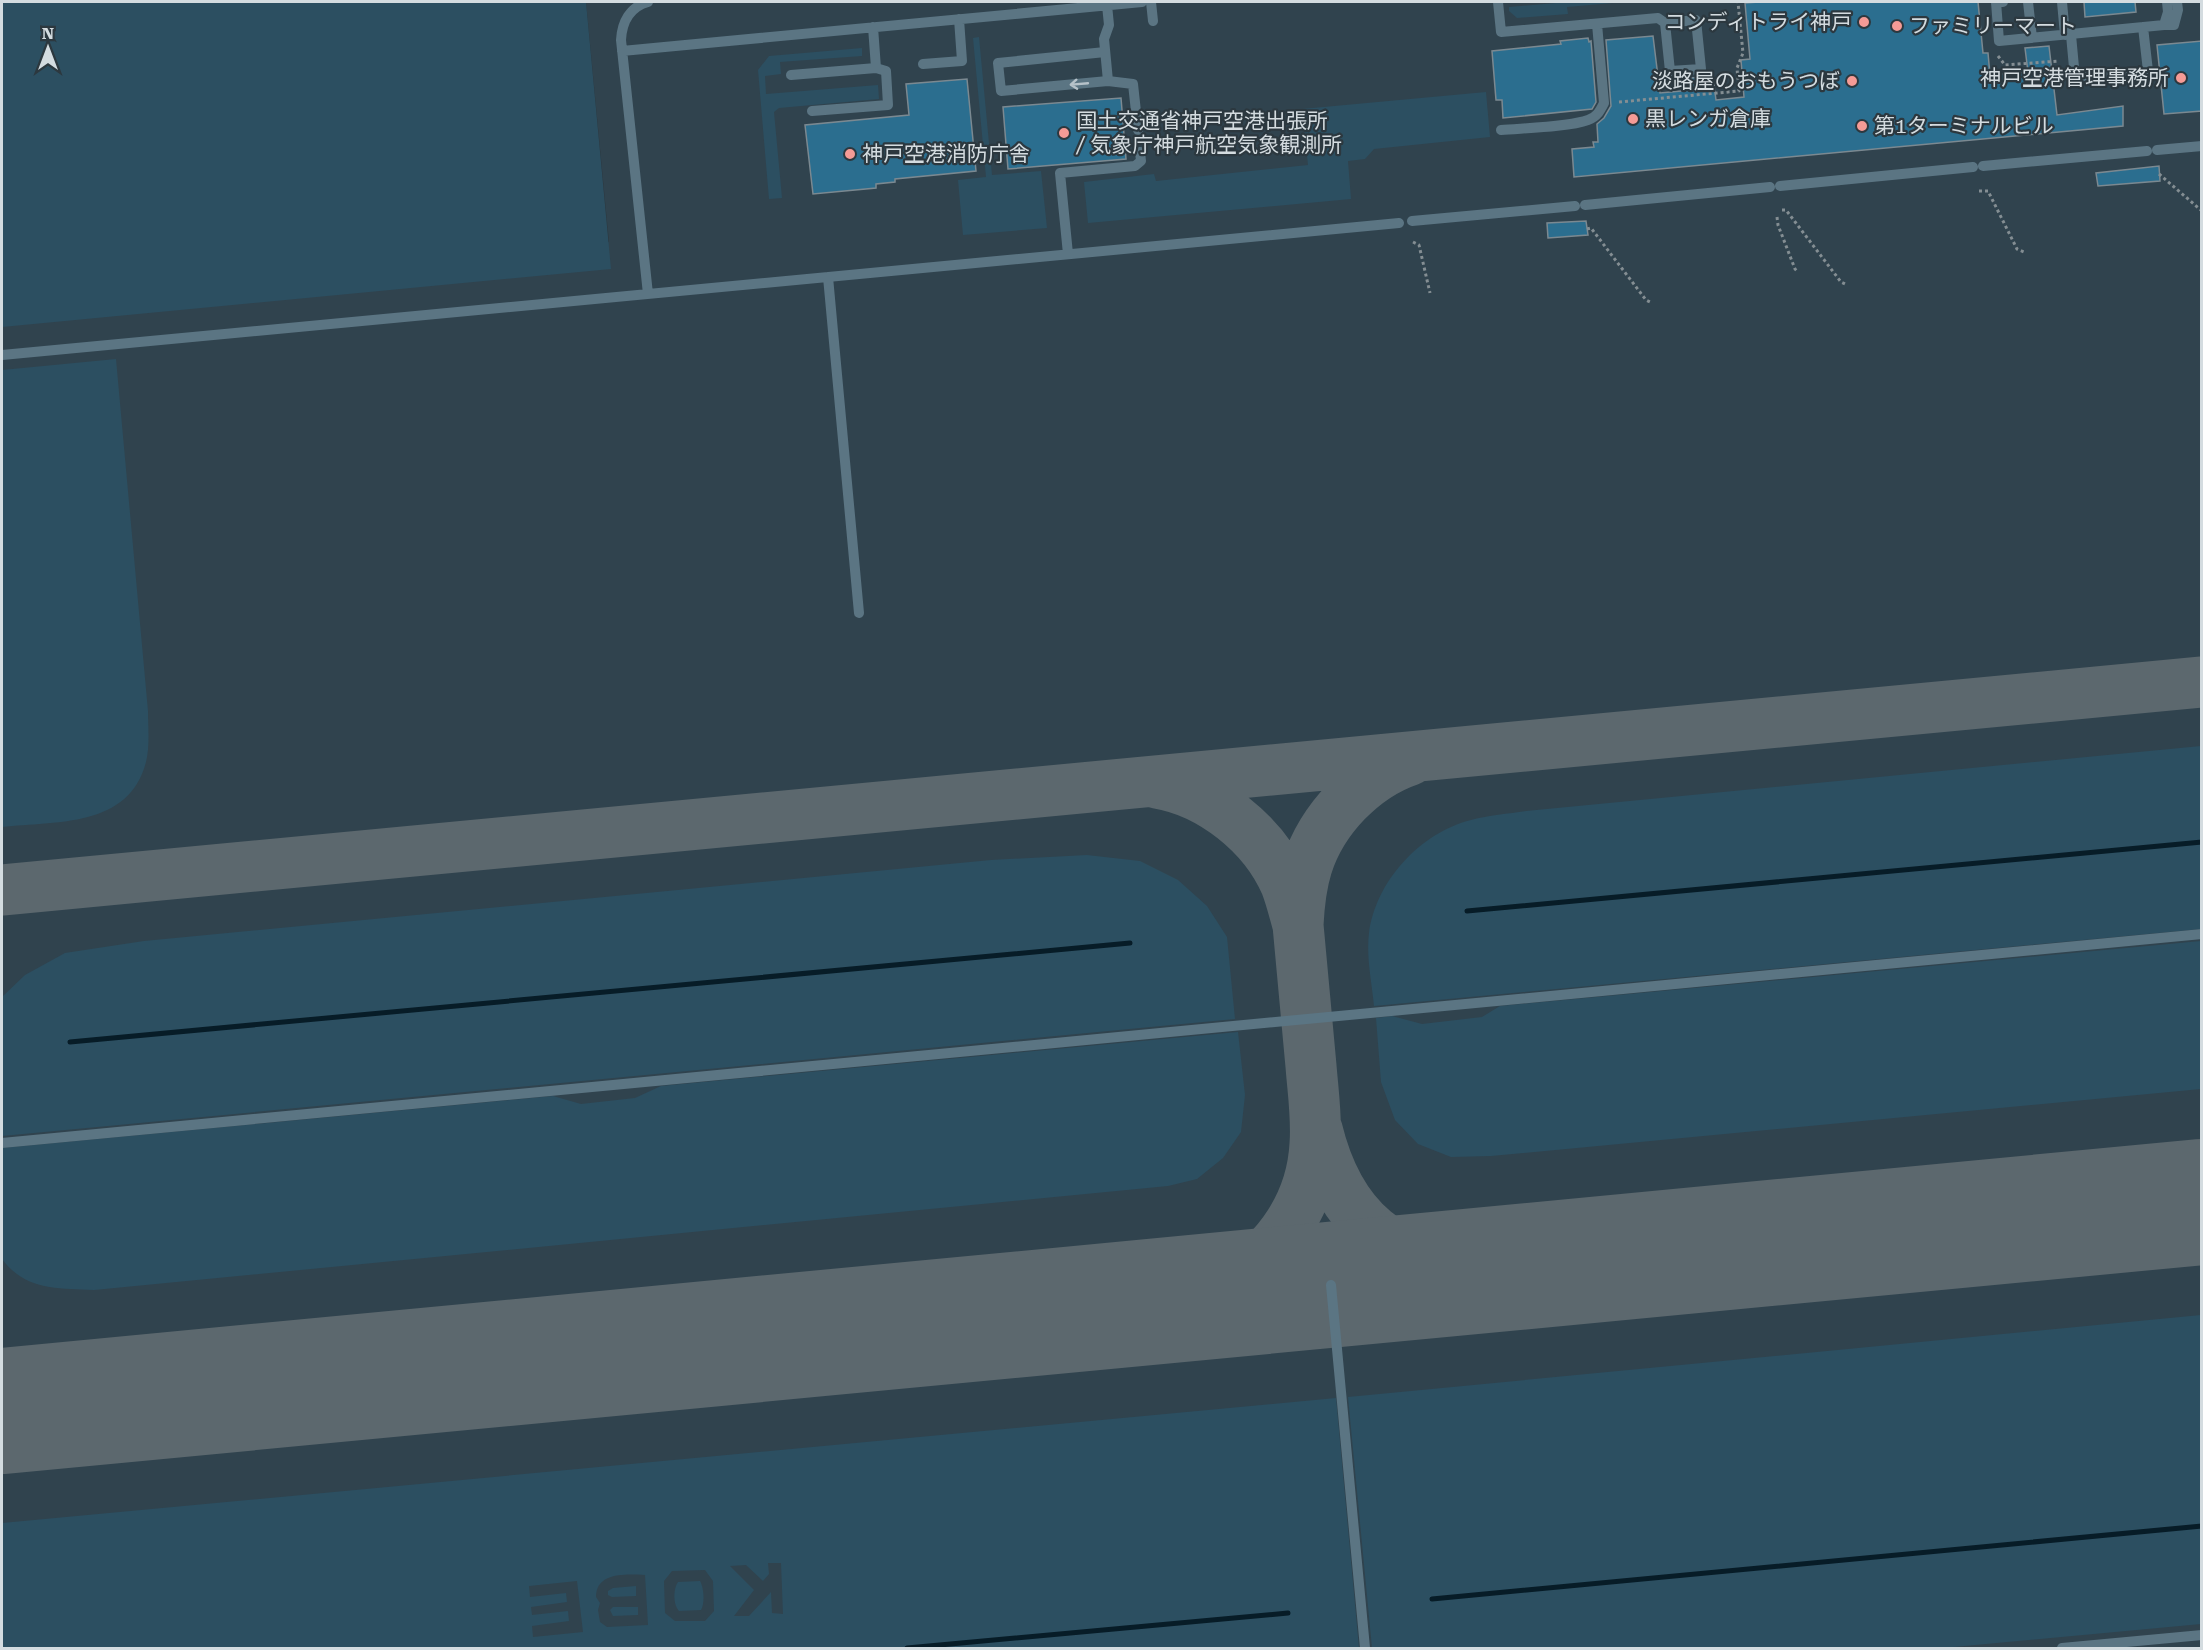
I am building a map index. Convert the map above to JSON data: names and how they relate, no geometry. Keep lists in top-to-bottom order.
{
  "places": [
    "コンディトライ神戸",
    "ファミリーマート",
    "神戸空港管理事務所",
    "淡路屋のおもうつぼ",
    "黒レンガ倉庫",
    "第1ターミナルビル",
    "国土交通省神戸空港出張所 / 気象庁神戸航空気象観測所",
    "神戸空港消防庁舎"
  ],
  "north": "top"
}
